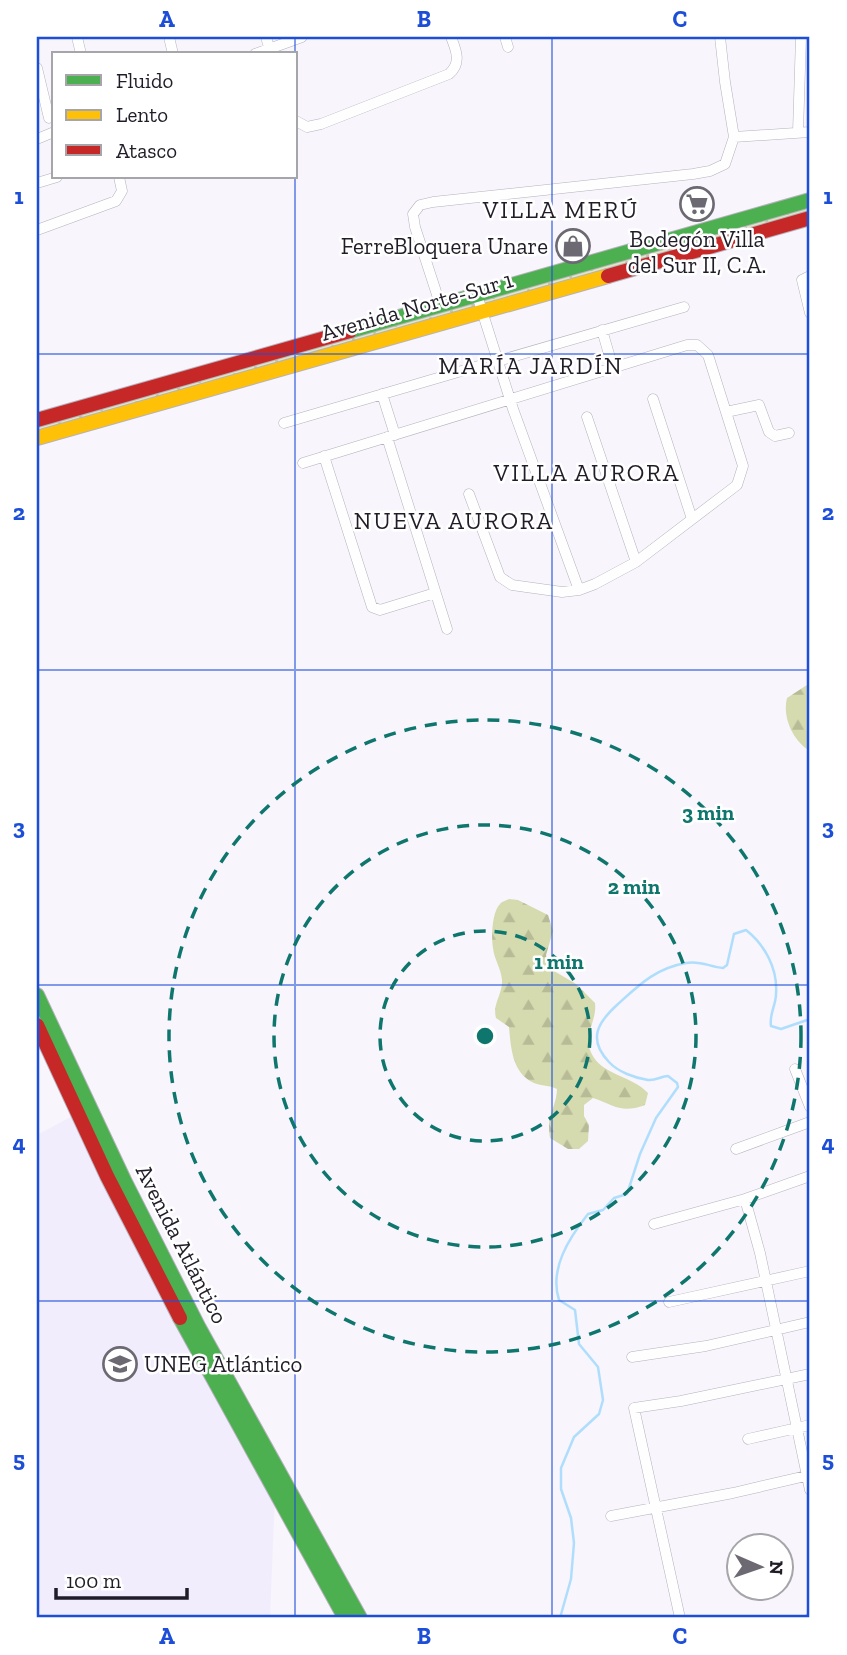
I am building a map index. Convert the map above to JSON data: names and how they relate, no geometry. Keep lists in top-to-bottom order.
{
  "streets": {
    "main road": ["Avenida Norte-Sur 1", "Avenida Atlántico"]
  },
  "districts": [
    "VILLA MERÚ",
    "MARÍA JARDÍN",
    "VILLA AURORA",
    "NUEVA AURORA"
  ],
  "places": {
    "supermarket": ["Bodegón Villa del Sur II, C.A."],
    "shop": ["FerreBloquera Unare"],
    "school or university": ["UNEG Atlántico"]
  },
  "legend": ["Fluido", "Lento", "Atasco"],
  "scale_bar": "100 m",
  "north": "right",
  "grid": {
    "columns": ["A", "B", "C"],
    "rows": [
      "1",
      "2",
      "3",
      "4",
      "5"
    ]
  },
  "rings": ["3 min", "2 min", "1 min"]
}
